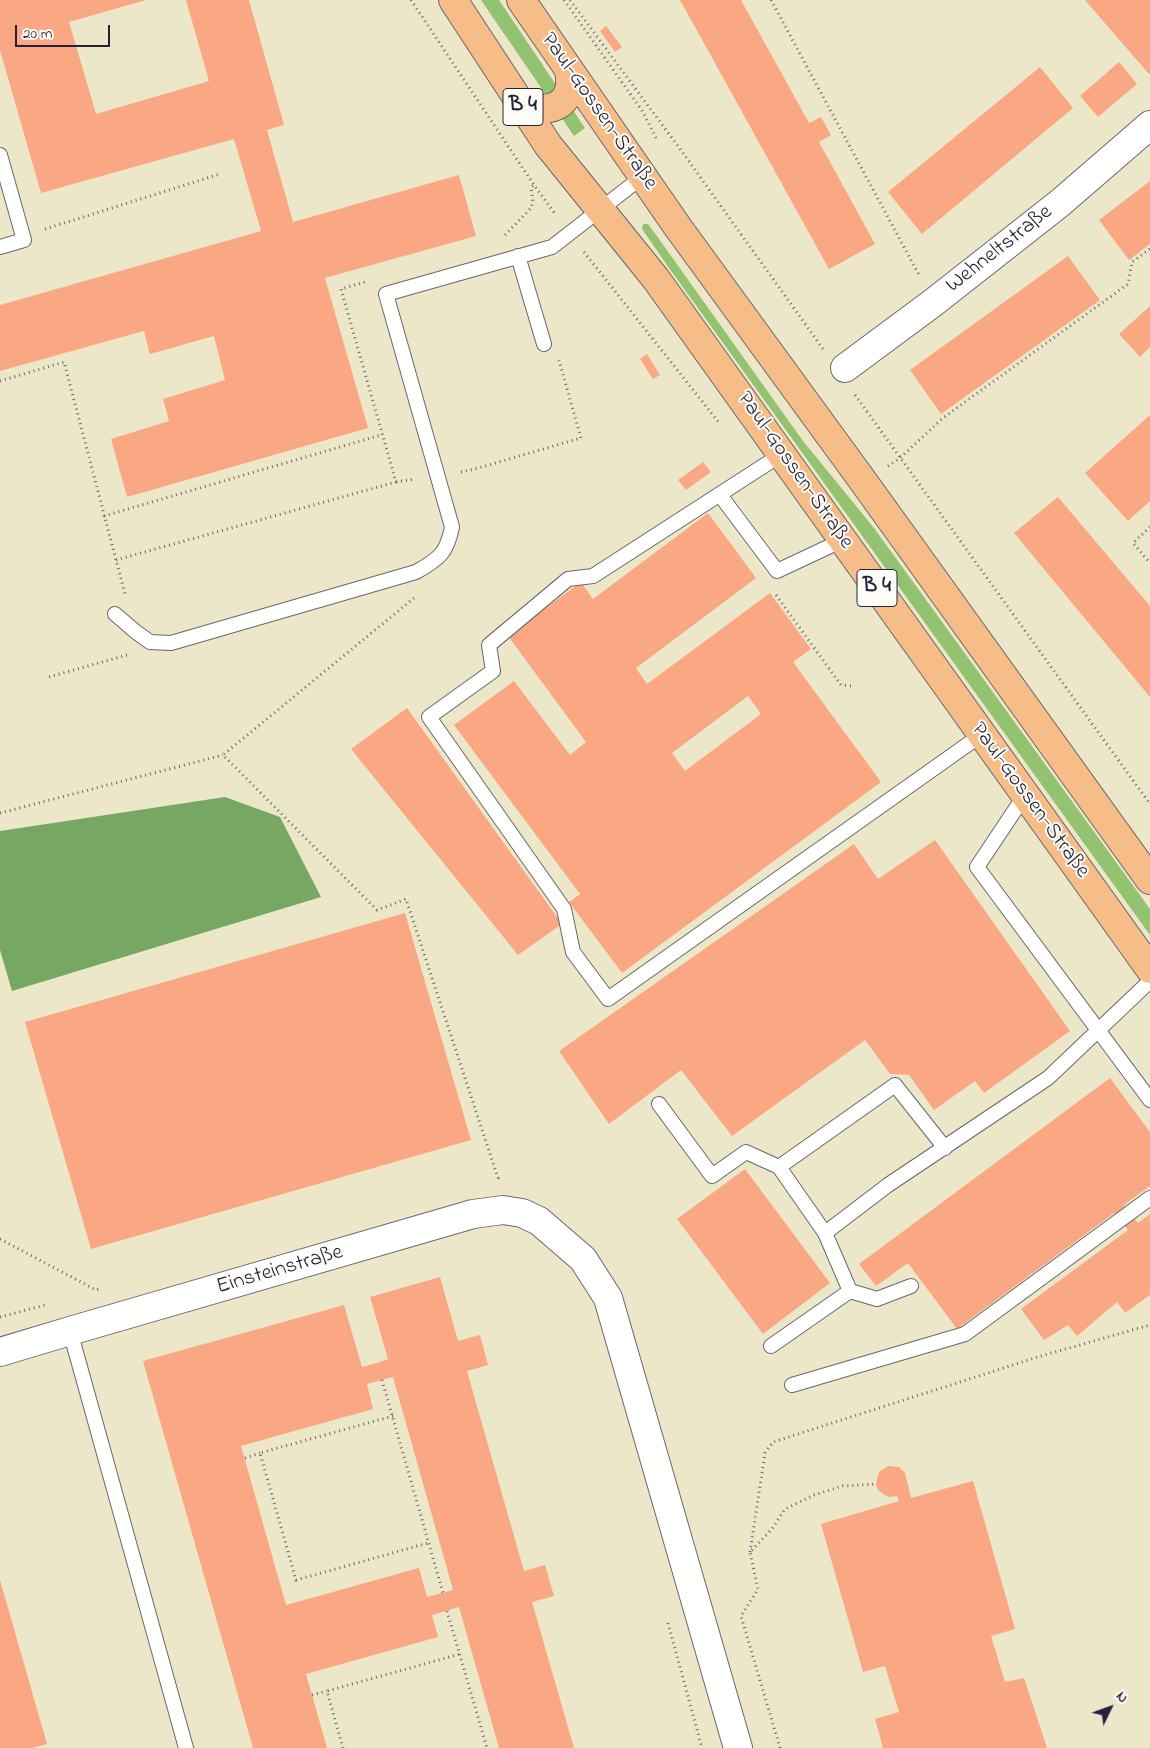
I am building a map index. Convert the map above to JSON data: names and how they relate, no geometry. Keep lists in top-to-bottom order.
{
  "streets": {
    "main road": ["B 4", "Paul-Gossen-Straße"],
    "street": ["Wehneltstraße", "Einsteinstraße"]
  },
  "crossings": [
    ["B 4", "Paul-Gossen-Straße"]
  ],
  "scale_bar": "20 m",
  "north": "top right"
}
